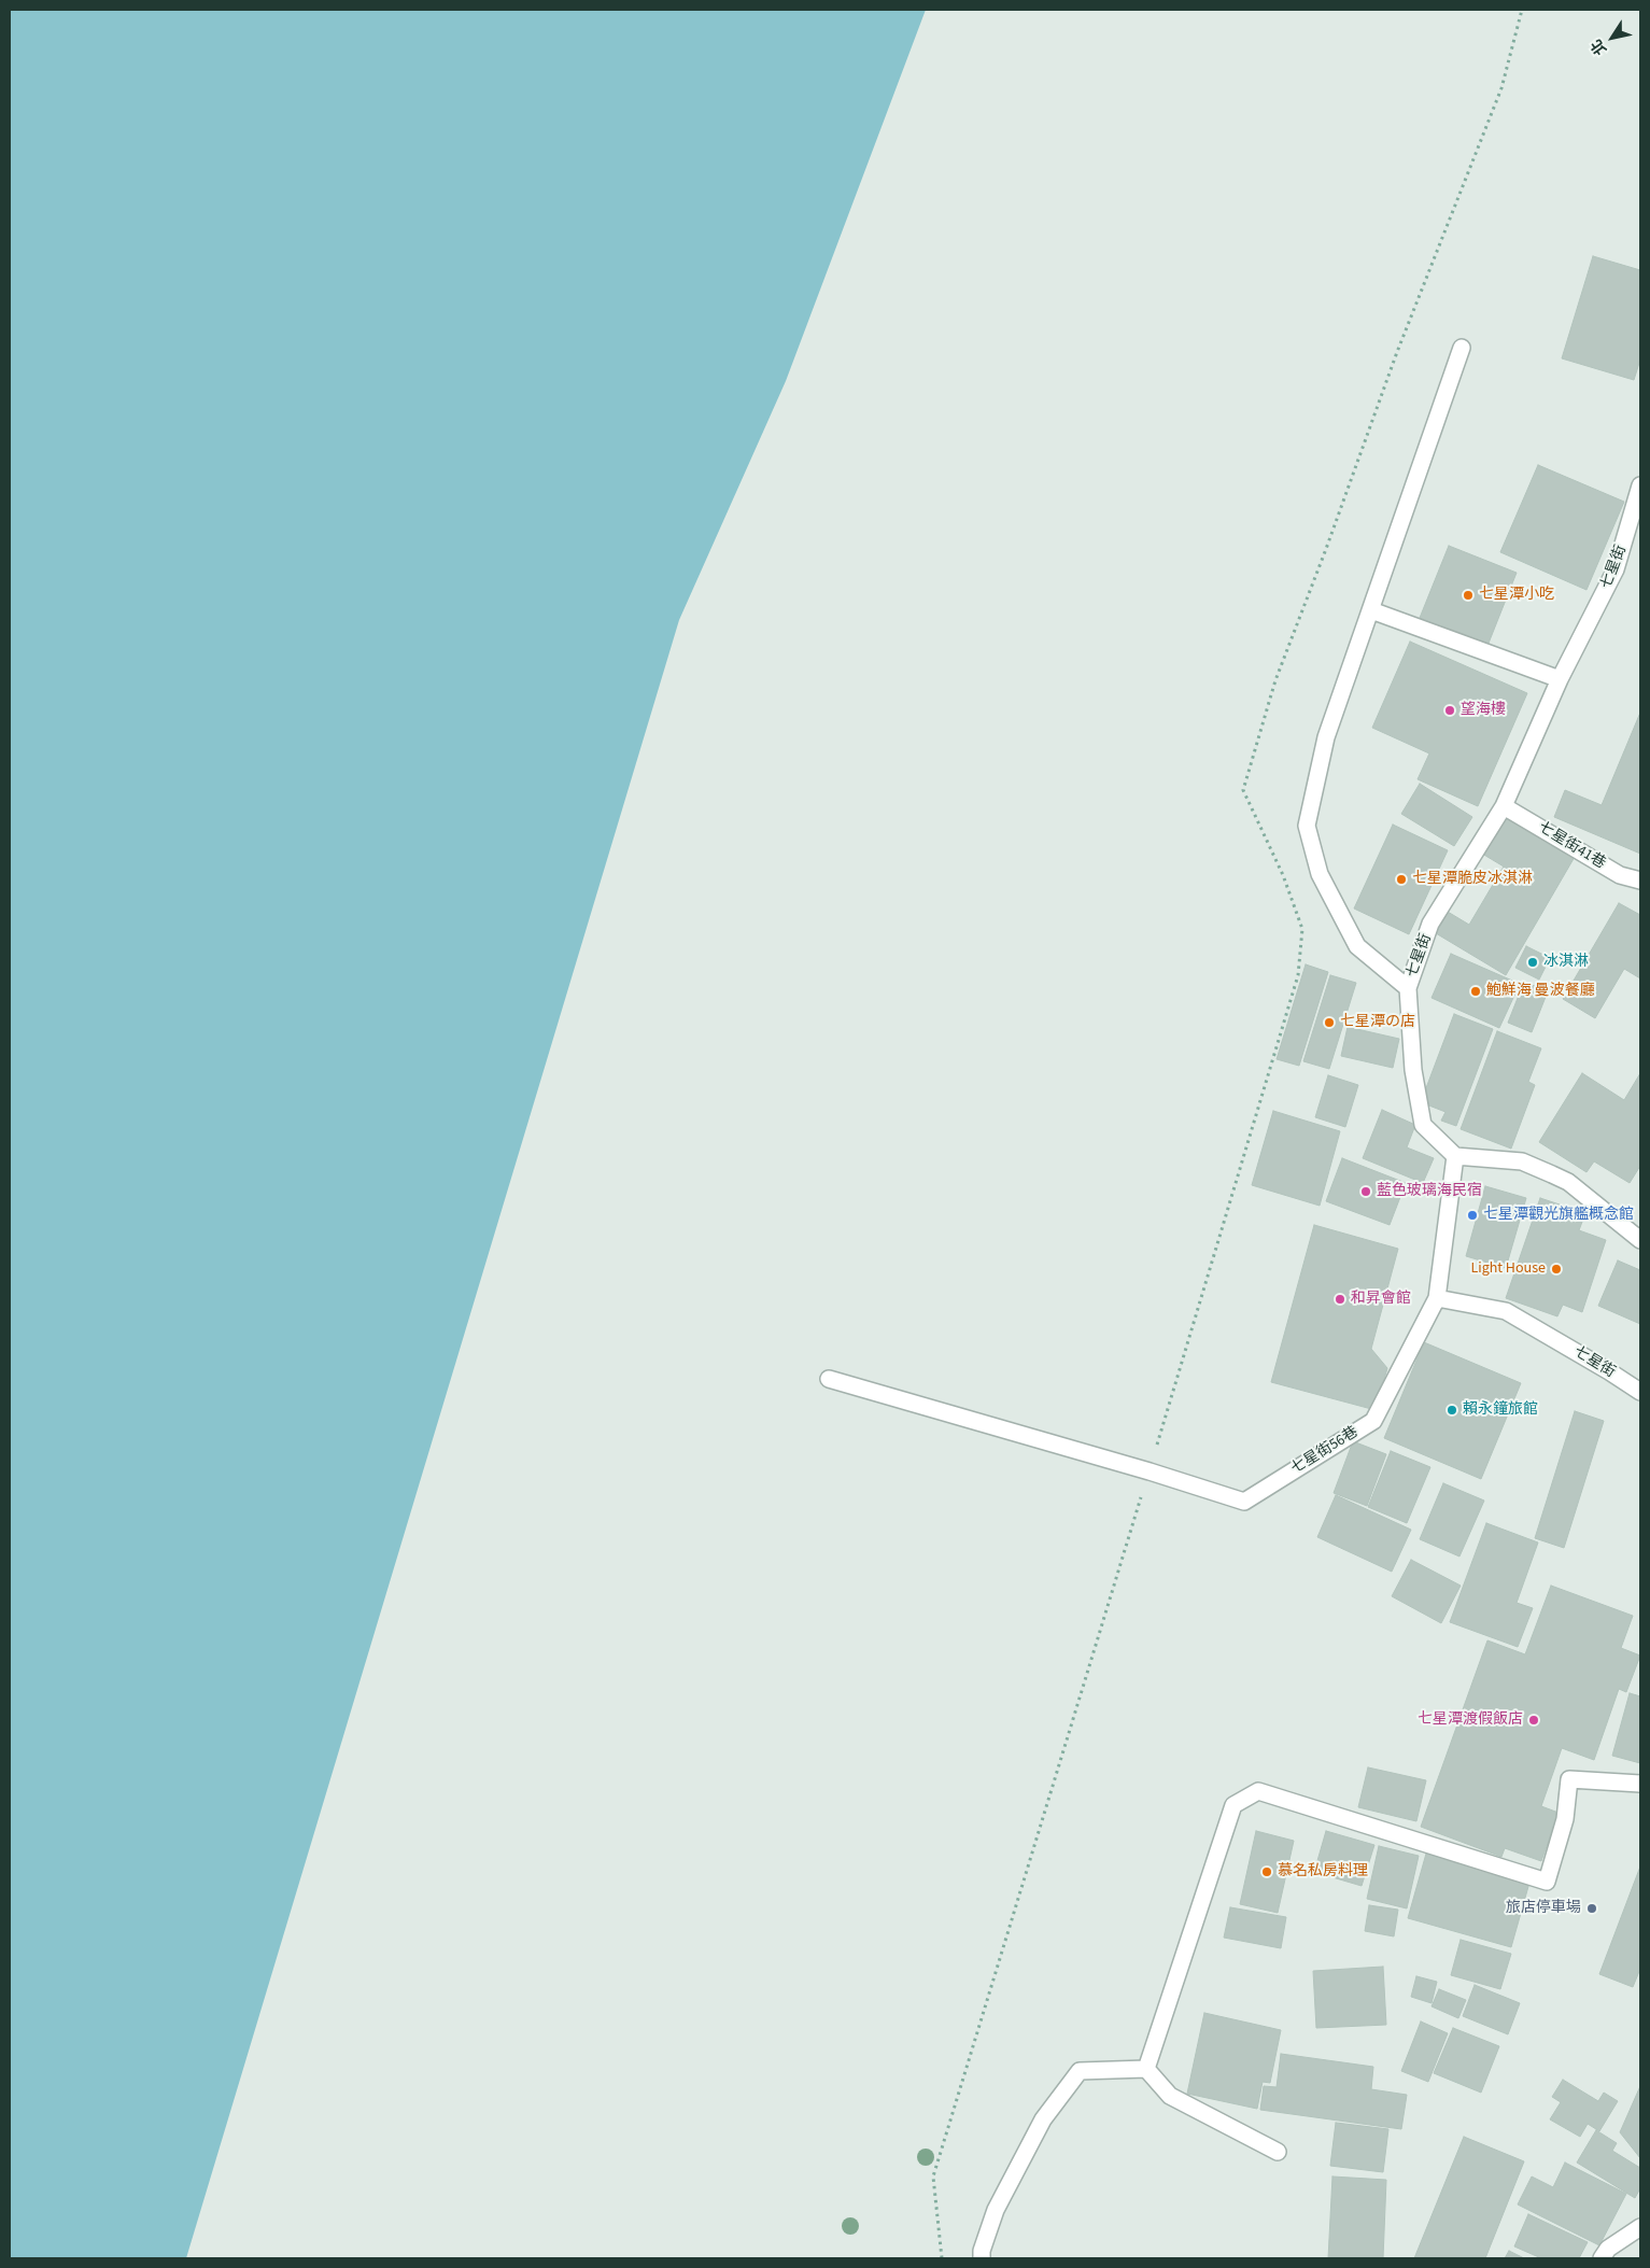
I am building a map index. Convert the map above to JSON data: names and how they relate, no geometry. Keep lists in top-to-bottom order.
{
  "streets": {
    "street": ["七星街", "七星街41巷", "七星街56巷"]
  },
  "crossings": [
    ["七星街", "七星街41巷"],
    ["七星街", "七星街56巷"]
  ],
  "places": [
    "七星潭小吃",
    "望海樓",
    "七星潭脆皮冰淇淋",
    "冰淇淋",
    "鮑鮮海 曼波餐廳",
    "七星潭の店",
    "藍色玻璃海民宿",
    "七星潭觀光旗艦概念館",
    "Light House",
    "和昇會館",
    "賴永鐘旅館",
    "七星潭渡假飯店",
    "慕名私房料理",
    "旅店停車場"
  ],
  "north": "bottom left"
}
